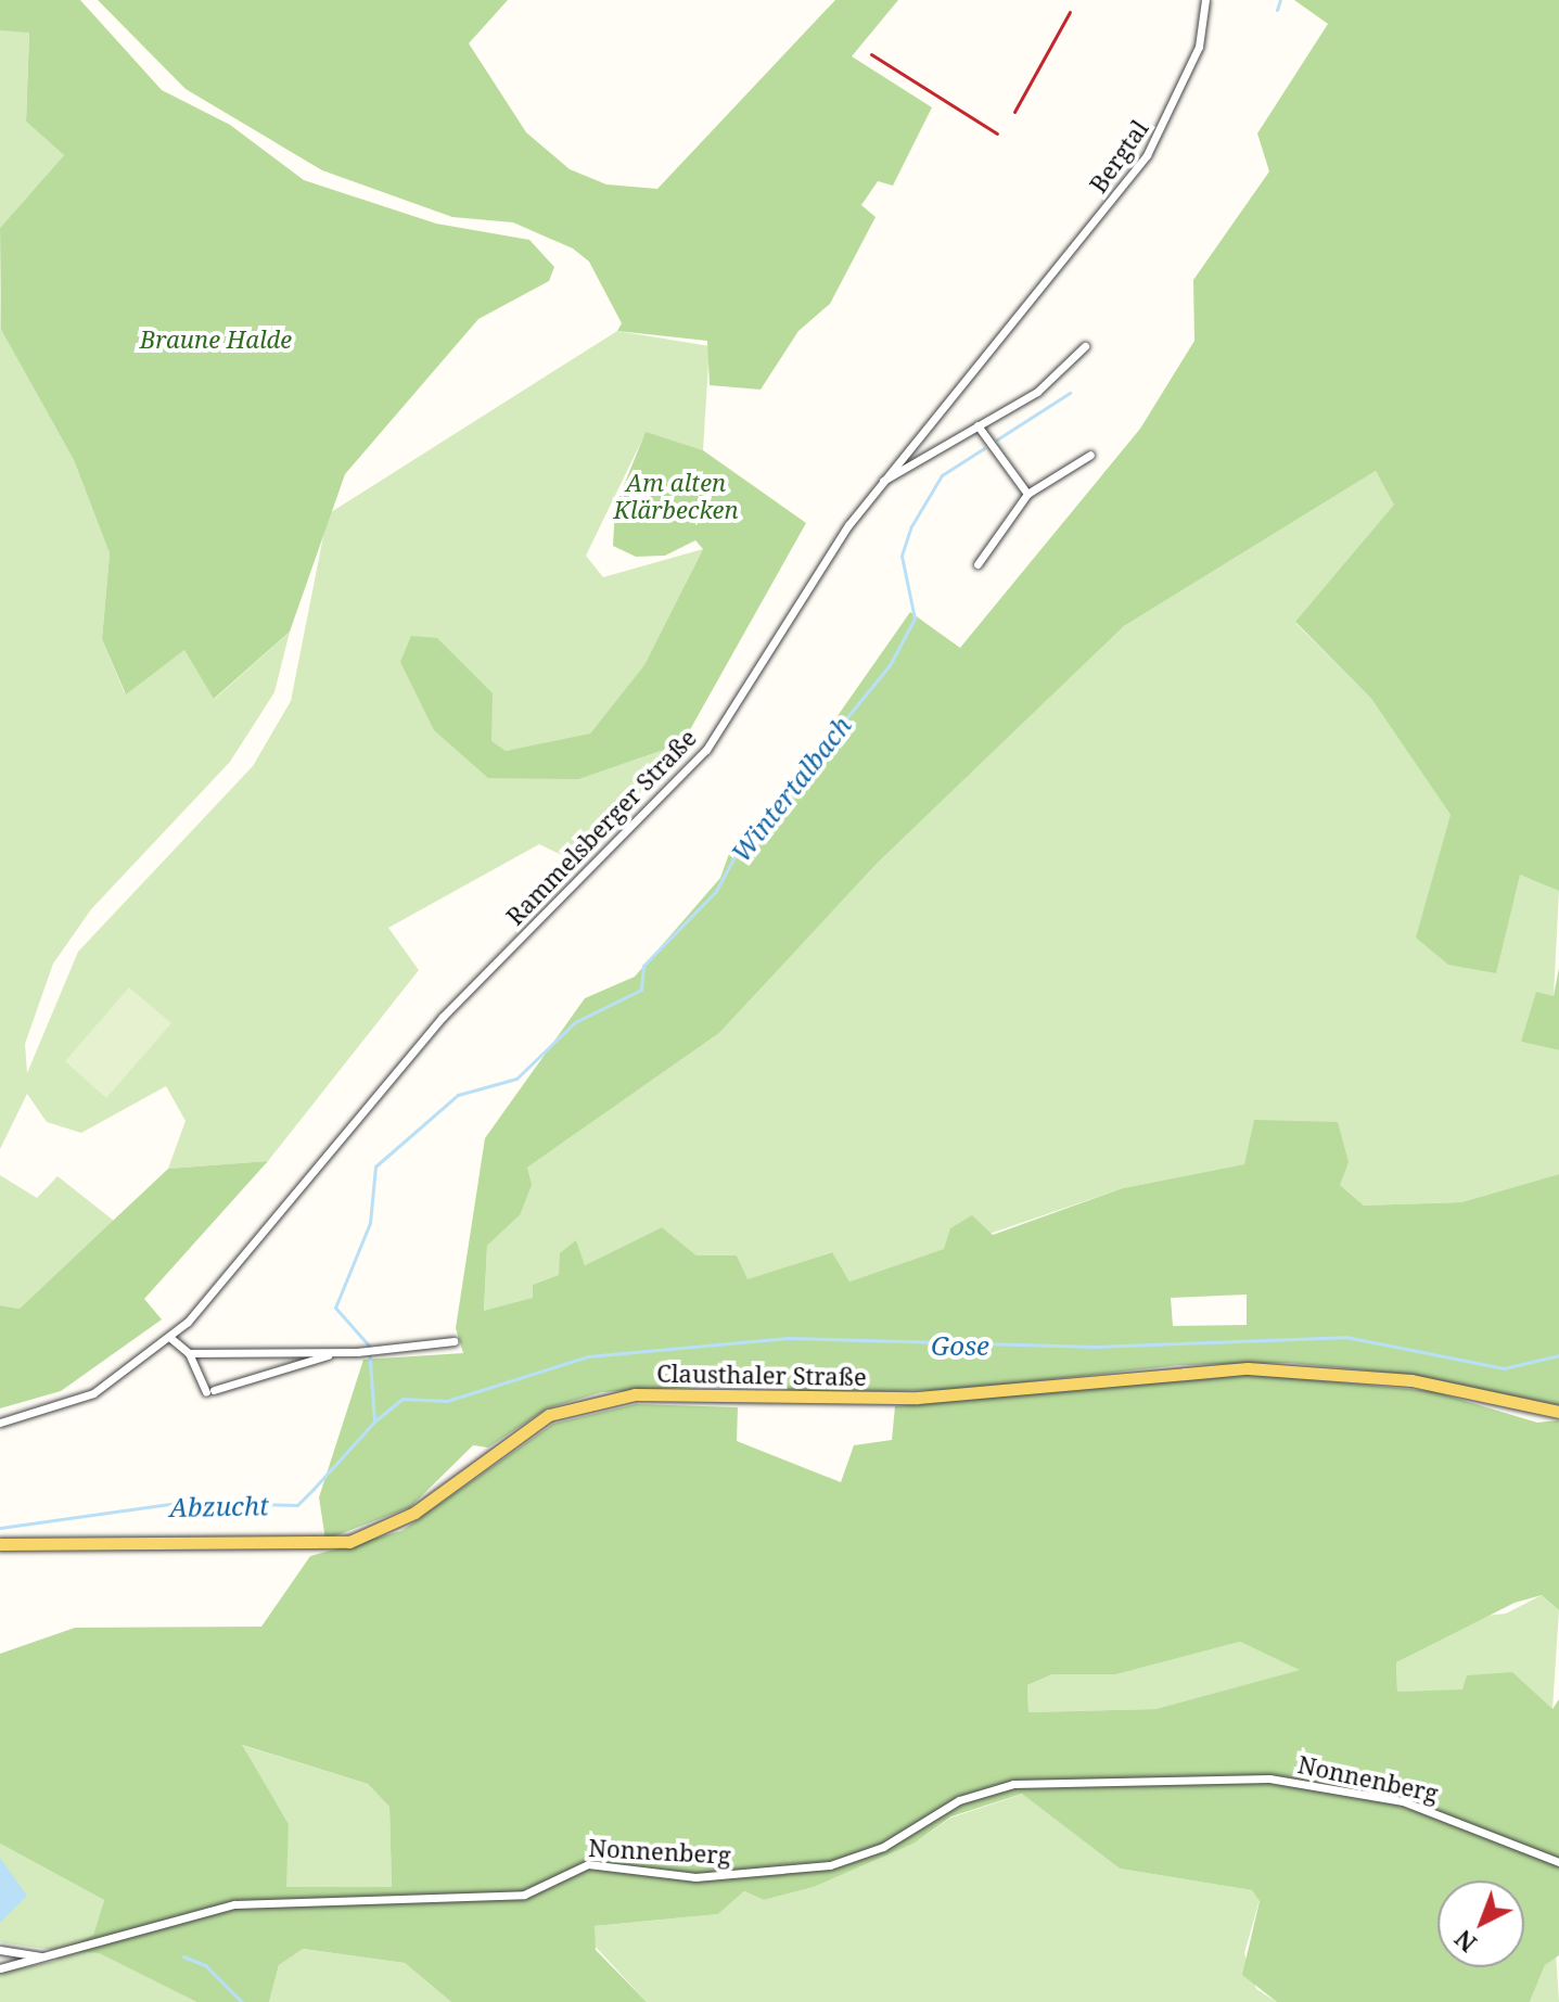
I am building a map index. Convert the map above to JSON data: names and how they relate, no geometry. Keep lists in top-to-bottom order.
{
  "streets": {
    "main road": ["Clausthaler Straße"],
    "street": ["Bergtal", "Rammelsberger Straße", "Nonnenberg"]
  },
  "crossings": [
    ["Bergtal", "Rammelsberger Straße"]
  ],
  "water": ["Wintertalbach", "Gose", "Abzucht"],
  "parks": ["Braune Halde", "Am alten Klärbecken"],
  "north": "bottom left"
}
